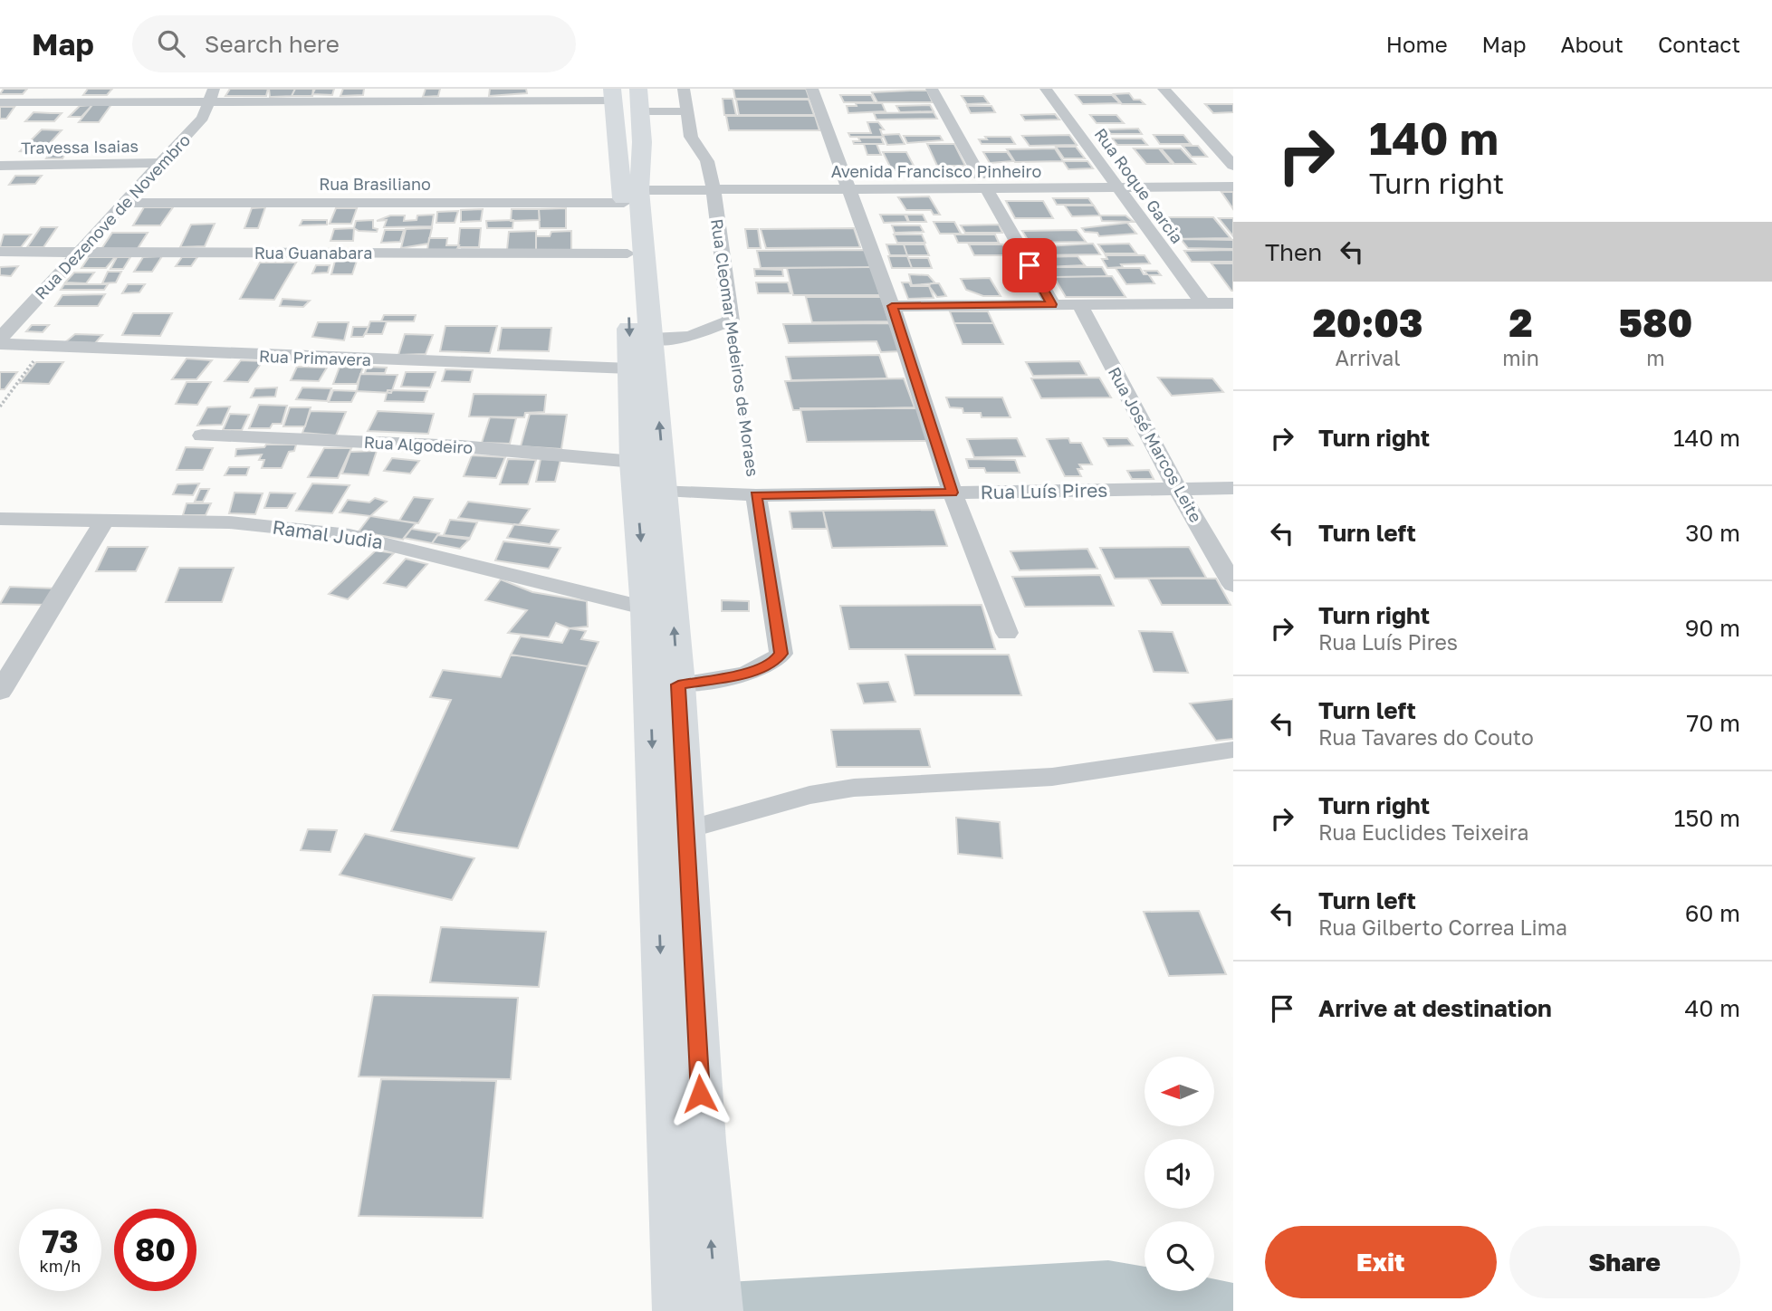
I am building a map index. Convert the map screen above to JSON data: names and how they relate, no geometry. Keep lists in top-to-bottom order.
{
  "streets": {
    "street": [
      "Travessa Isaias",
      "Avenida Francisco Pinheiro",
      "Rua Brasiliano",
      "Rua Roque Garcia",
      "Rua Dezenove de Novembro",
      "Rua Guanabara",
      "Rua Cleomar Medeiros de Moraes",
      "Rua Primavera",
      "Rua Algodeiro",
      "Rua José Marcos Leite",
      "Rua Luís Pires",
      "Ramal Judia"
    ]
  },
  "crossings": [
    ["Travessa Isaias", "Rua Dezenove de Novembro"],
    ["Avenida Francisco Pinheiro", "Rua Brasiliano"],
    ["Avenida Francisco Pinheiro", "Rua Roque Garcia"],
    ["Avenida Francisco Pinheiro", "Rua Cleomar Medeiros de Moraes"],
    ["Rua Brasiliano", "Rua Dezenove de Novembro"],
    ["Rua Dezenove de Novembro", "Rua Guanabara"],
    ["Rua Cleomar Medeiros de Moraes", "Rua Luís Pires"],
    ["Rua José Marcos Leite", "Rua Luís Pires"]
  ],
  "north": "left",
  "page": {
    "header": "Map",
    "search": "Search here",
    "nav": [
      "Home",
      "Map",
      "About",
      "Contact"
    ],
    "turn": ["140 m", "Turn right"],
    "then": "Then",
    "eta": [
      "20:03",
      "Arrival",
      "2",
      "min",
      "580",
      "m"
    ],
    "list": [
      {
        "name": "Turn right",
        "value": "140 m"
      },
      {
        "name": "Turn left",
        "value": "30 m"
      },
      {
        "name": "Turn right",
        "note": "Rua Luís Pires",
        "value": "90 m"
      },
      {
        "name": "Turn left",
        "note": "Rua Tavares do Couto",
        "value": "70 m"
      },
      {
        "name": "Turn right",
        "note": "Rua Euclides Teixeira",
        "value": "150 m"
      },
      {
        "name": "Turn left",
        "note": "Rua Gilberto Correa Lima",
        "value": "60 m"
      },
      {
        "name": "Arrive at destination",
        "value": "40 m"
      }
    ],
    "speed": "73 km/h",
    "limit": "80",
    "buttons": ["Exit", "Share"]
  }
}
